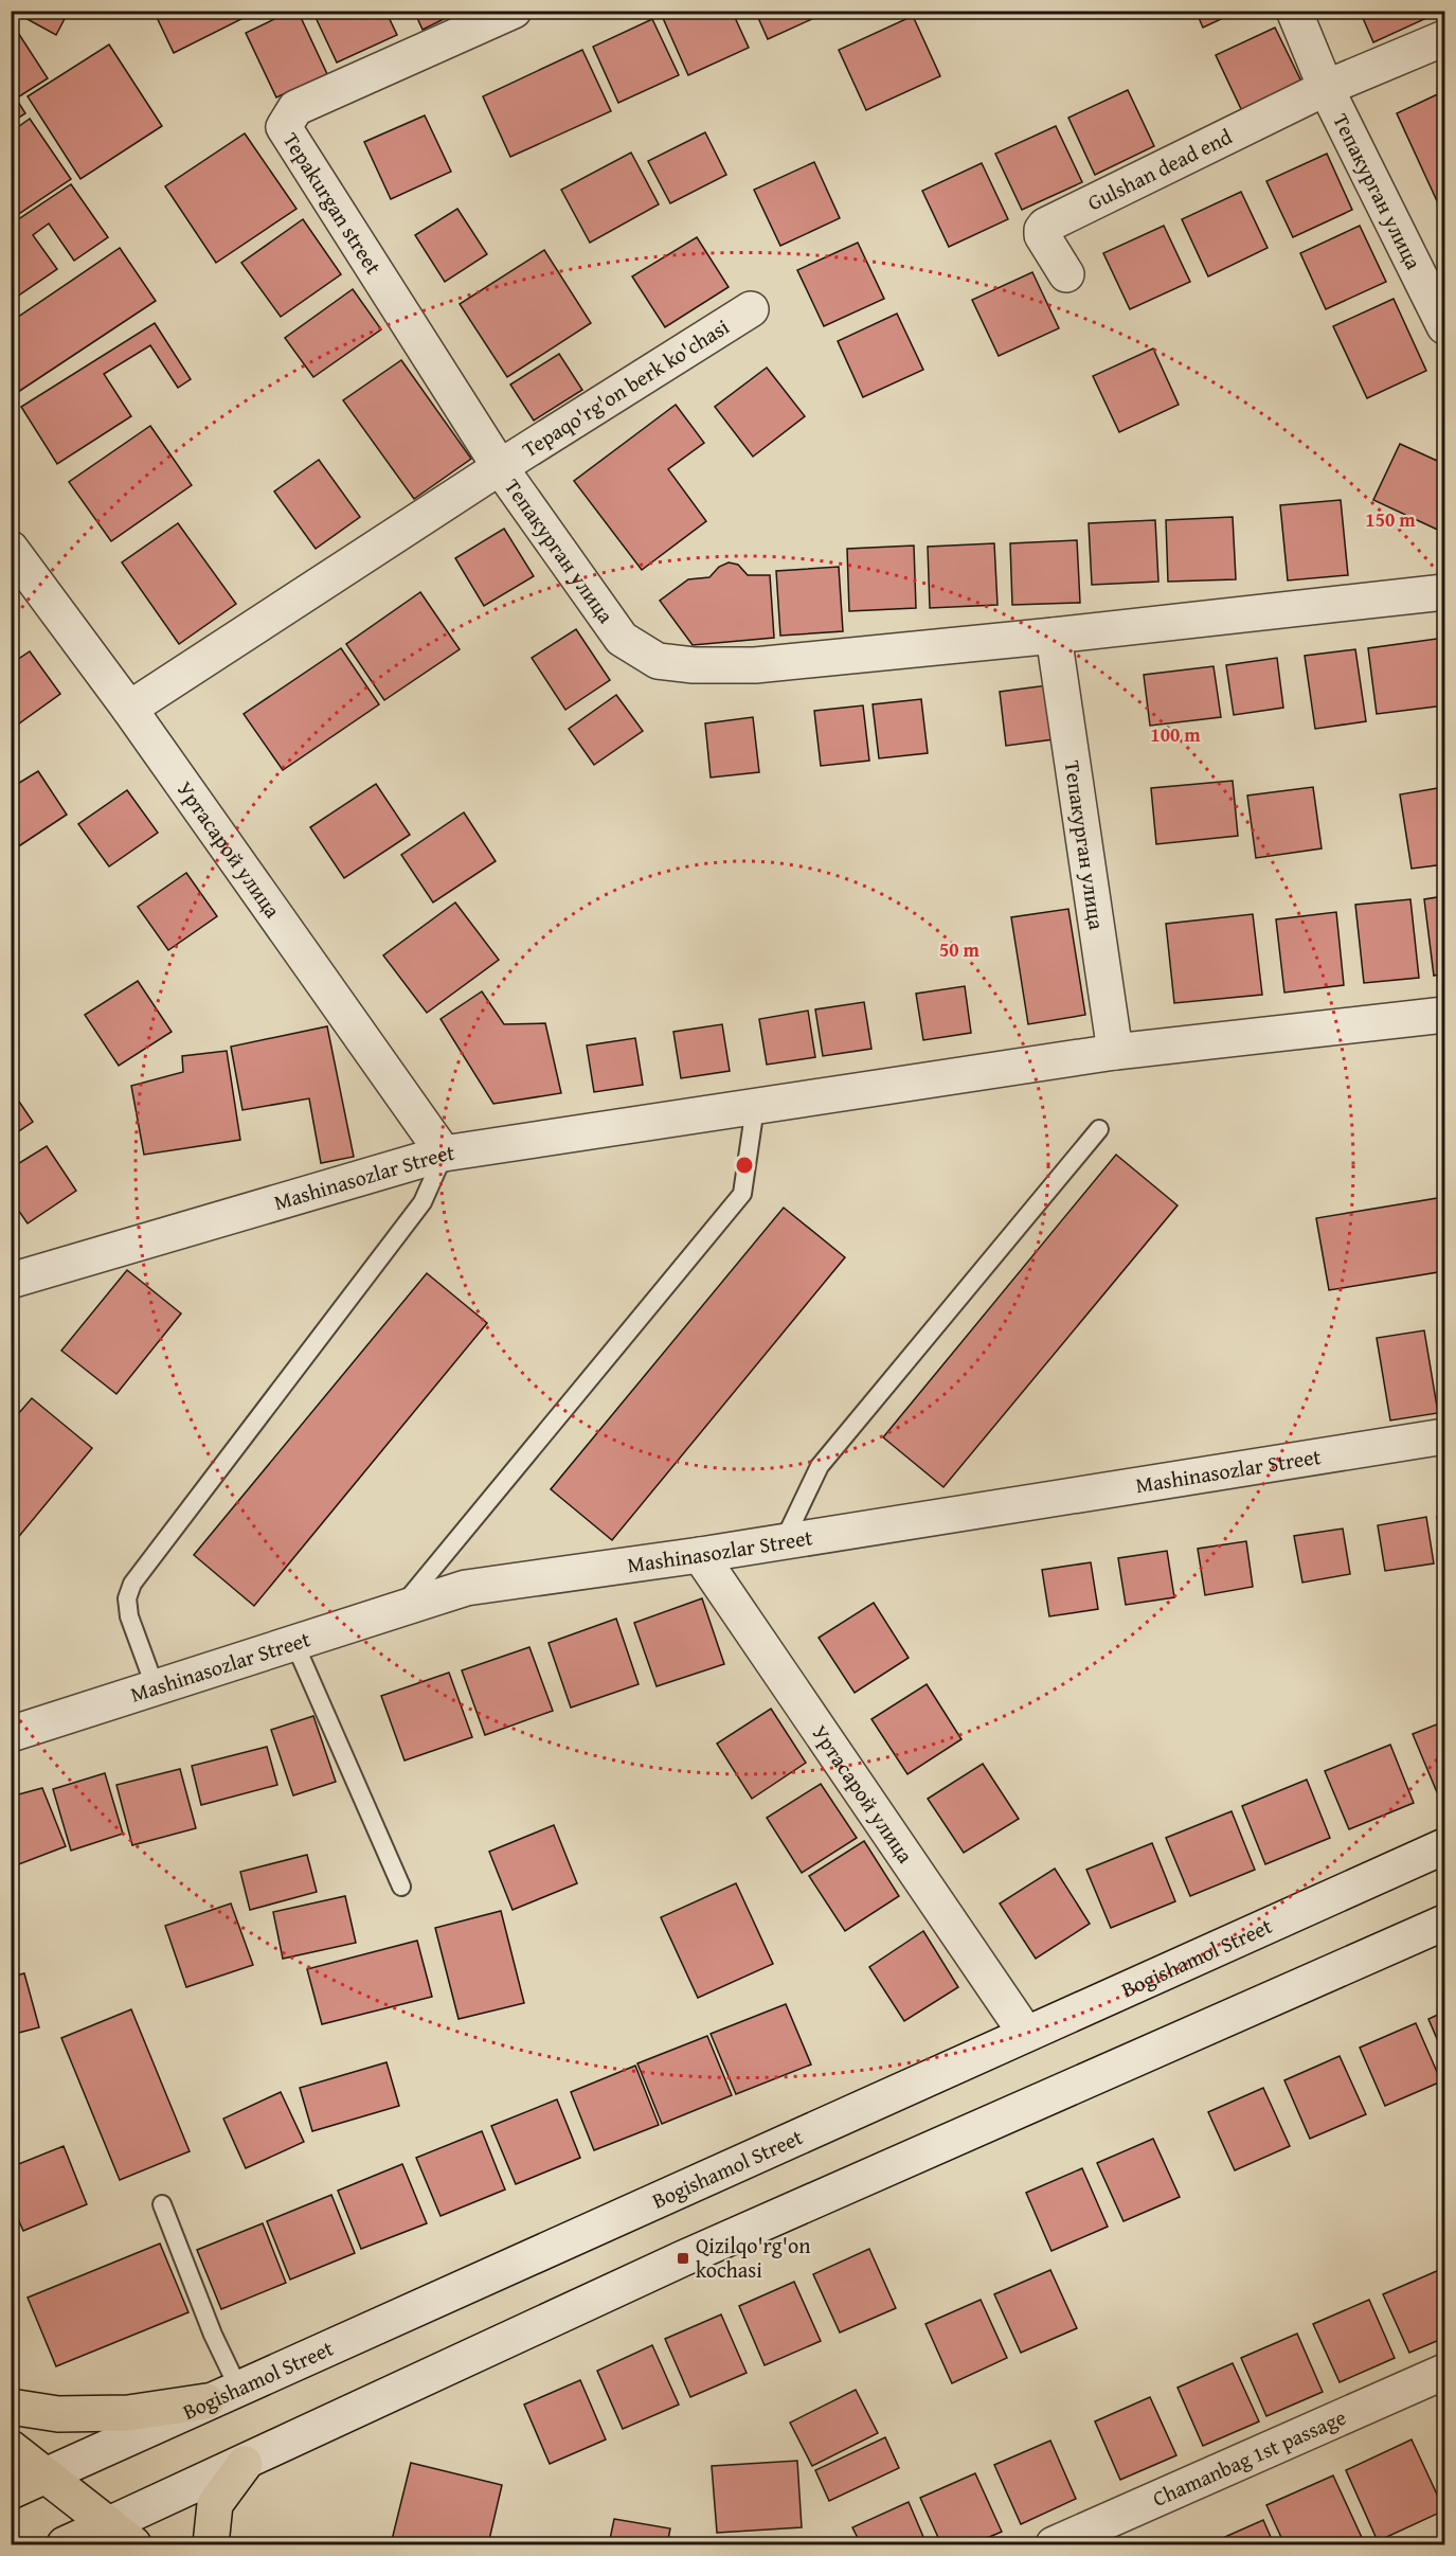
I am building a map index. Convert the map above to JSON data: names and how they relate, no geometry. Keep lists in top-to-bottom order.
{
  "streets": {
    "main road": ["Bogishamol Street"],
    "street": [
      "Gulshan dead end",
      "Тепакурган улица",
      "Tepakurgan street",
      "Tepaqo'rg'on berk ko'chasi",
      "Уртасарой улица",
      "Mashinasozlar Street",
      "Chamanbag 1st passage"
    ]
  },
  "crossings": [
    ["Gulshan dead end", "Тепакурган улица"],
    ["Тепакурган улица", "Tepakurgan street"],
    ["Тепакурган улица", "Tepaqo'rg'on berk ko'chasi"],
    ["Тепакурган улица", "Уртасарой улица"],
    ["Тепакурган улица", "Mashinasozlar Street"],
    ["Tepakurgan street", "Tepaqo'rg'on berk ko'chasi"],
    ["Уртасарой улица", "Mashinasozlar Street"],
    ["Уртасарой улица", "Bogishamol Street"]
  ],
  "places": {
    "transit": ["Qizilqo'rg'on kochasi"]
  },
  "rings": ["150 m", "100 m", "50 m"]
}
